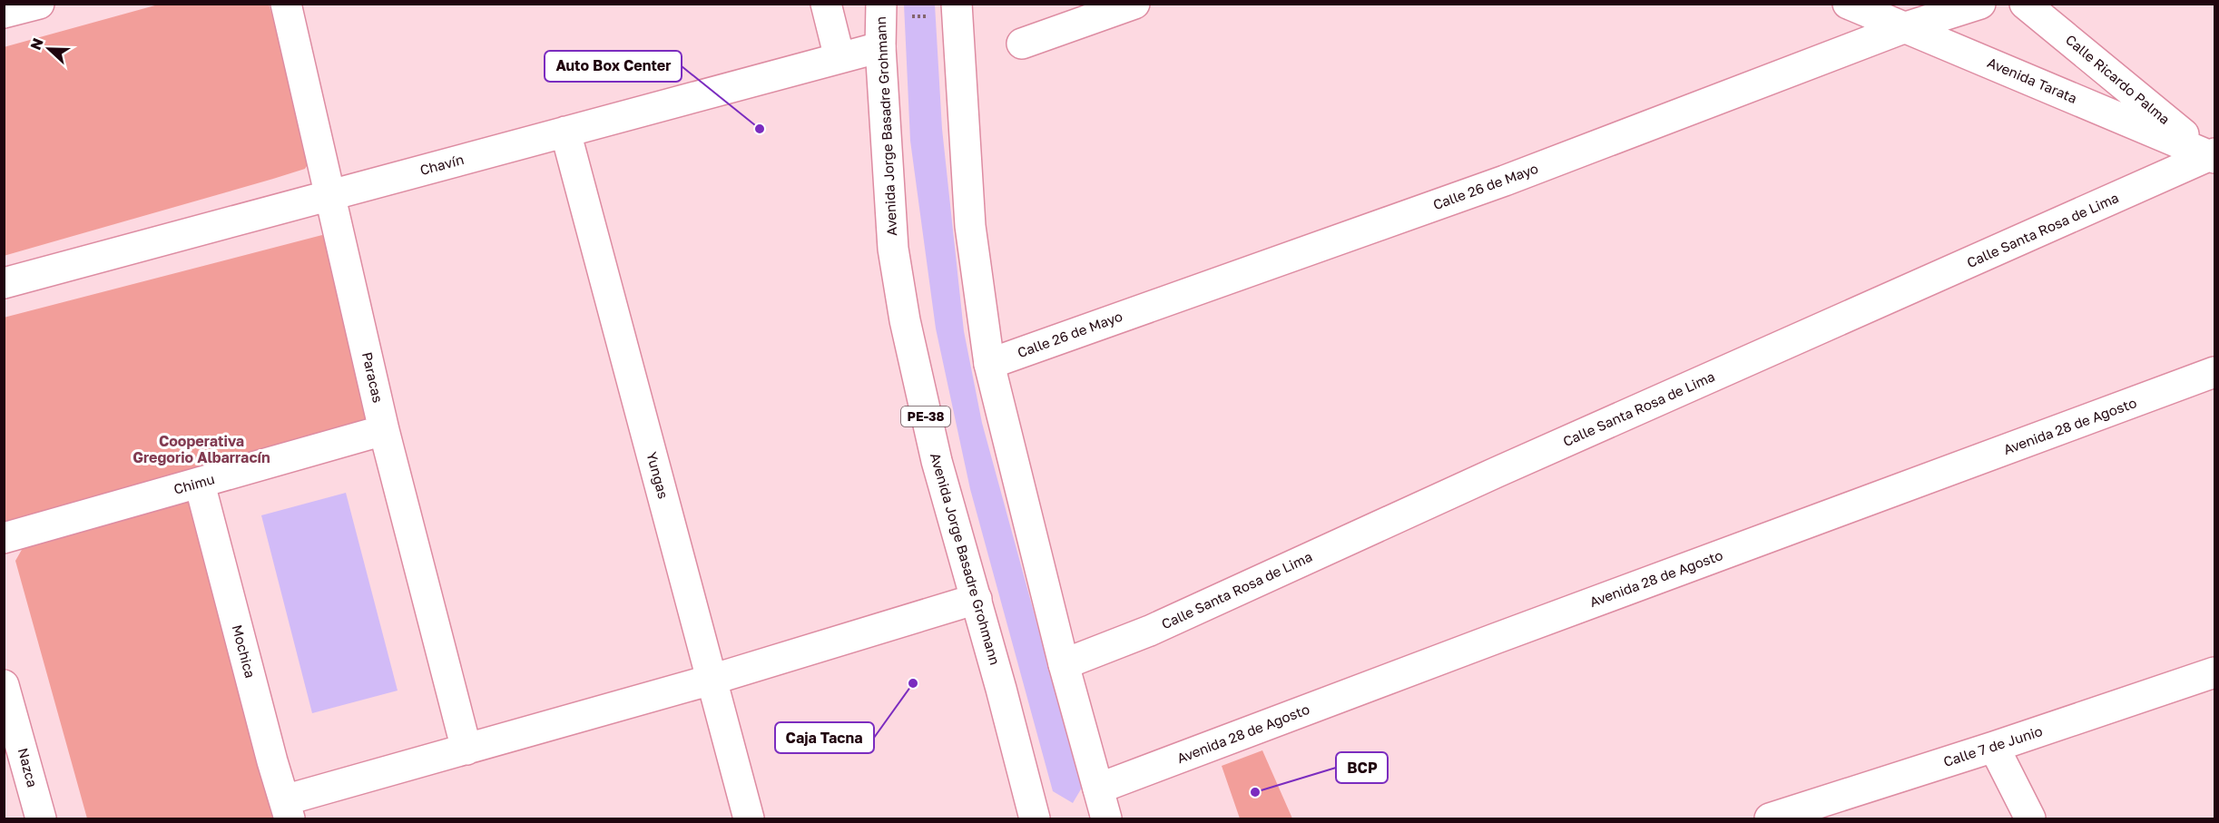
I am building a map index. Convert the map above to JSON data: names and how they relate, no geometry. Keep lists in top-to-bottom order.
{
  "streets": {
    "main road": [
      "Calle Ricardo Palma",
      "Avenida Tarata",
      "Avenida Jorge Basadre Grohmann",
      "Chavín",
      "Calle 26 de Mayo",
      "Calle Santa Rosa de Lima",
      "Paracas",
      "PE-38",
      "Avenida 28 de Agosto",
      "Yungas",
      "Chimu",
      "Mochica",
      "Calle 7 de Junio",
      "Nazca"
    ]
  },
  "crossings": [
    ["Calle Ricardo Palma", "Avenida Tarata"],
    ["Calle Ricardo Palma", "Calle Santa Rosa de Lima"],
    ["Avenida Tarata", "Calle 26 de Mayo"],
    ["Avenida Tarata", "Calle Santa Rosa de Lima"],
    ["Avenida Jorge Basadre Grohmann", "Chavín"],
    ["Chavín", "Paracas"],
    ["Chavín", "Yungas"],
    ["Paracas", "Chimu"],
    ["Chimu", "Mochica"]
  ],
  "districts": ["Cooperativa Gregorio Albarracín"],
  "places": ["Auto Box Center", "Caja Tacna", "BCP"],
  "north": "left"
}
